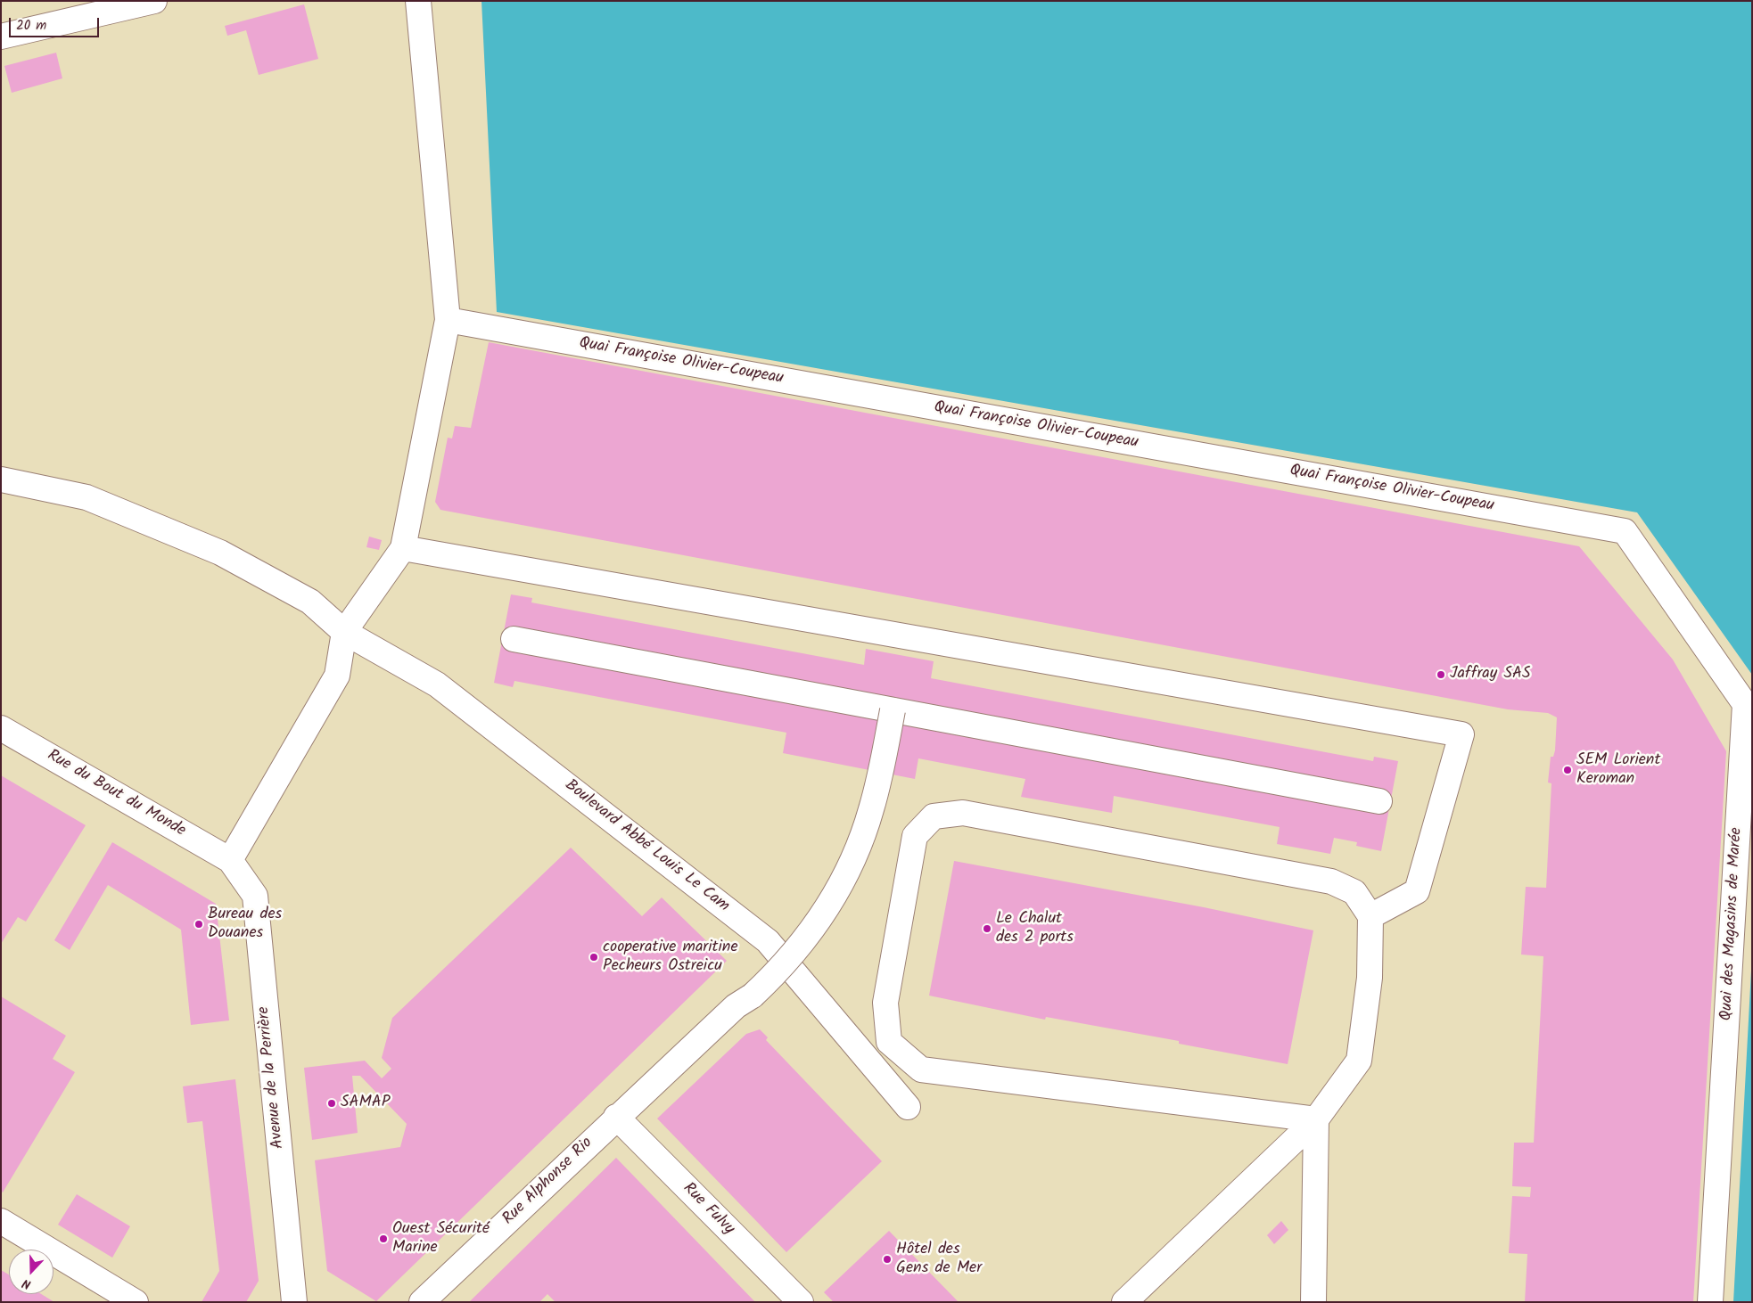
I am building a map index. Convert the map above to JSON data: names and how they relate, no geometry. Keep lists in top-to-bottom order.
{
  "streets": {
    "street": [
      "Quai Françoise Olivier-Coupeau",
      "Rue du Bout du Monde",
      "Boulevard Abbé Louis Le Cam",
      "Quai des Magasins de Marée",
      "Avenue de la Perrière",
      "Rue Alphonse Rio",
      "Rue Fulvy"
    ]
  },
  "crossings": [
    ["Quai Françoise Olivier-Coupeau", "Quai des Magasins de Marée"],
    ["Rue du Bout du Monde", "Avenue de la Perrière"],
    ["Rue Alphonse Rio", "Rue Fulvy"]
  ],
  "places": [
    "Jaffray SAS",
    "SEM Lorient Keroman",
    "Bureau des Douanes",
    "Le Chalut des 2 ports",
    "cooperative maritine Pecheurs Ostreicu",
    "SAMAP",
    "Ouest Sécurité Marine",
    "Hôtel des Gens de Mer"
  ],
  "scale_bar": "20 m",
  "north": "bottom"
}
